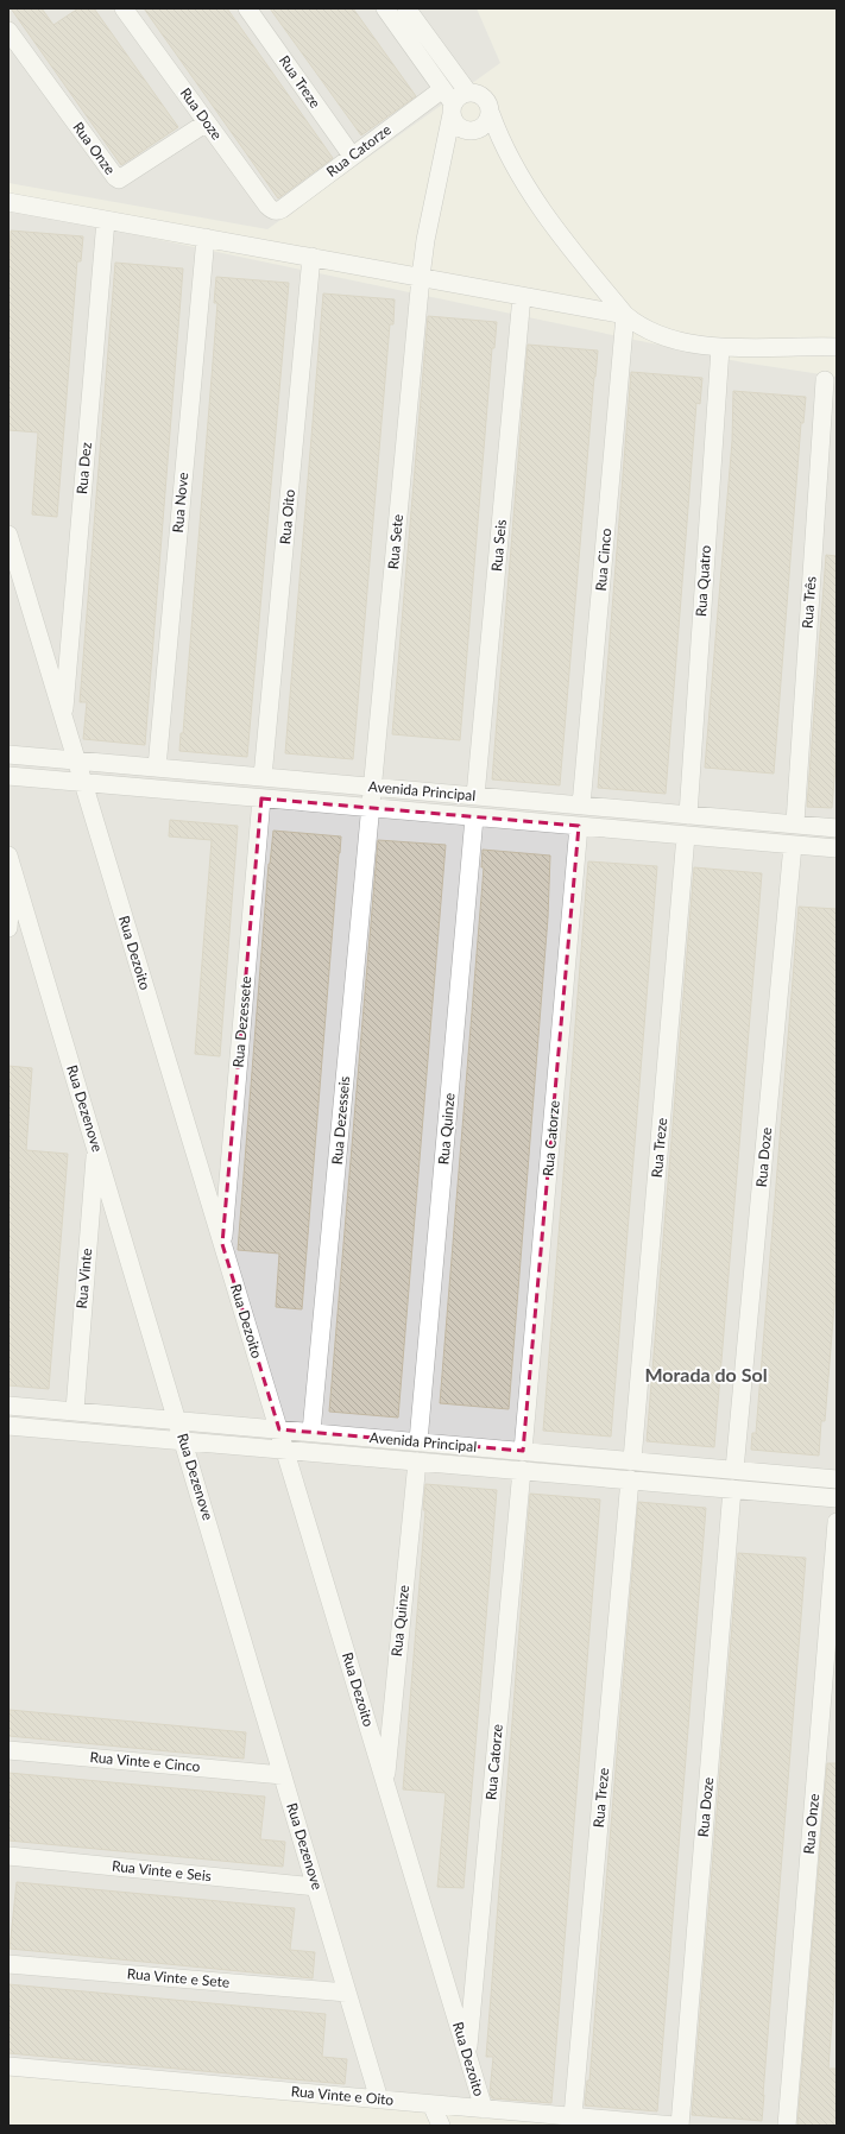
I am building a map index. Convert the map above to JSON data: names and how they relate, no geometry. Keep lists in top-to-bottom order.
{
  "streets": {
    "street": [
      "Rua Treze",
      "Rua Doze",
      "Rua Onze",
      "Rua Catorze",
      "Rua Dez",
      "Rua Nove",
      "Rua Oito",
      "Rua Sete",
      "Rua Seis",
      "Rua Cinco",
      "Rua Quatro",
      "Rua Três",
      "Avenida Principal",
      "Rua Dezoito",
      "Rua Dezessete",
      "Rua Dezenove",
      "Rua Dezesseis",
      "Rua Quinze",
      "Rua Vinte",
      "Rua Vinte e Cinco",
      "Rua Vinte e Seis",
      "Rua Vinte e Sete",
      "Rua Vinte e Oito"
    ]
  },
  "crossings": [
    ["Rua Treze", "Rua Catorze"],
    ["Rua Treze", "Avenida Principal"],
    ["Rua Treze", "Rua Vinte e Oito"],
    ["Rua Doze", "Rua Onze"],
    ["Rua Doze", "Rua Catorze"],
    ["Rua Doze", "Avenida Principal"],
    ["Rua Catorze", "Avenida Principal"],
    ["Rua Catorze", "Rua Dezoito"],
    ["Rua Dez", "Rua Dezoito"],
    ["Rua Nove", "Avenida Principal"],
    ["Rua Oito", "Avenida Principal"],
    ["Rua Sete", "Avenida Principal"],
    ["Rua Sete", "Rua Dezesseis"],
    ["Rua Seis", "Avenida Principal"],
    ["Rua Cinco", "Avenida Principal"],
    ["Rua Quatro", "Avenida Principal"],
    ["Rua Três", "Avenida Principal"],
    ["Avenida Principal", "Rua Dezoito"],
    ["Avenida Principal", "Rua Dezessete"],
    ["Avenida Principal", "Rua Dezenove"],
    ["Avenida Principal", "Rua Dezesseis"],
    ["Avenida Principal", "Rua Quinze"],
    ["Avenida Principal", "Rua Vinte"],
    ["Rua Dezoito", "Rua Dezessete"],
    ["Rua Dezoito", "Rua Quinze"],
    ["Rua Dezoito", "Rua Vinte e Oito"],
    ["Rua Dezenove", "Rua Vinte"],
    ["Rua Dezenove", "Rua Vinte e Cinco"],
    ["Rua Dezenove", "Rua Vinte e Seis"],
    ["Rua Dezenove", "Rua Vinte e Sete"],
    ["Rua Dezenove", "Rua Vinte e Oito"]
  ],
  "districts": ["Morada do Sol"]
}
